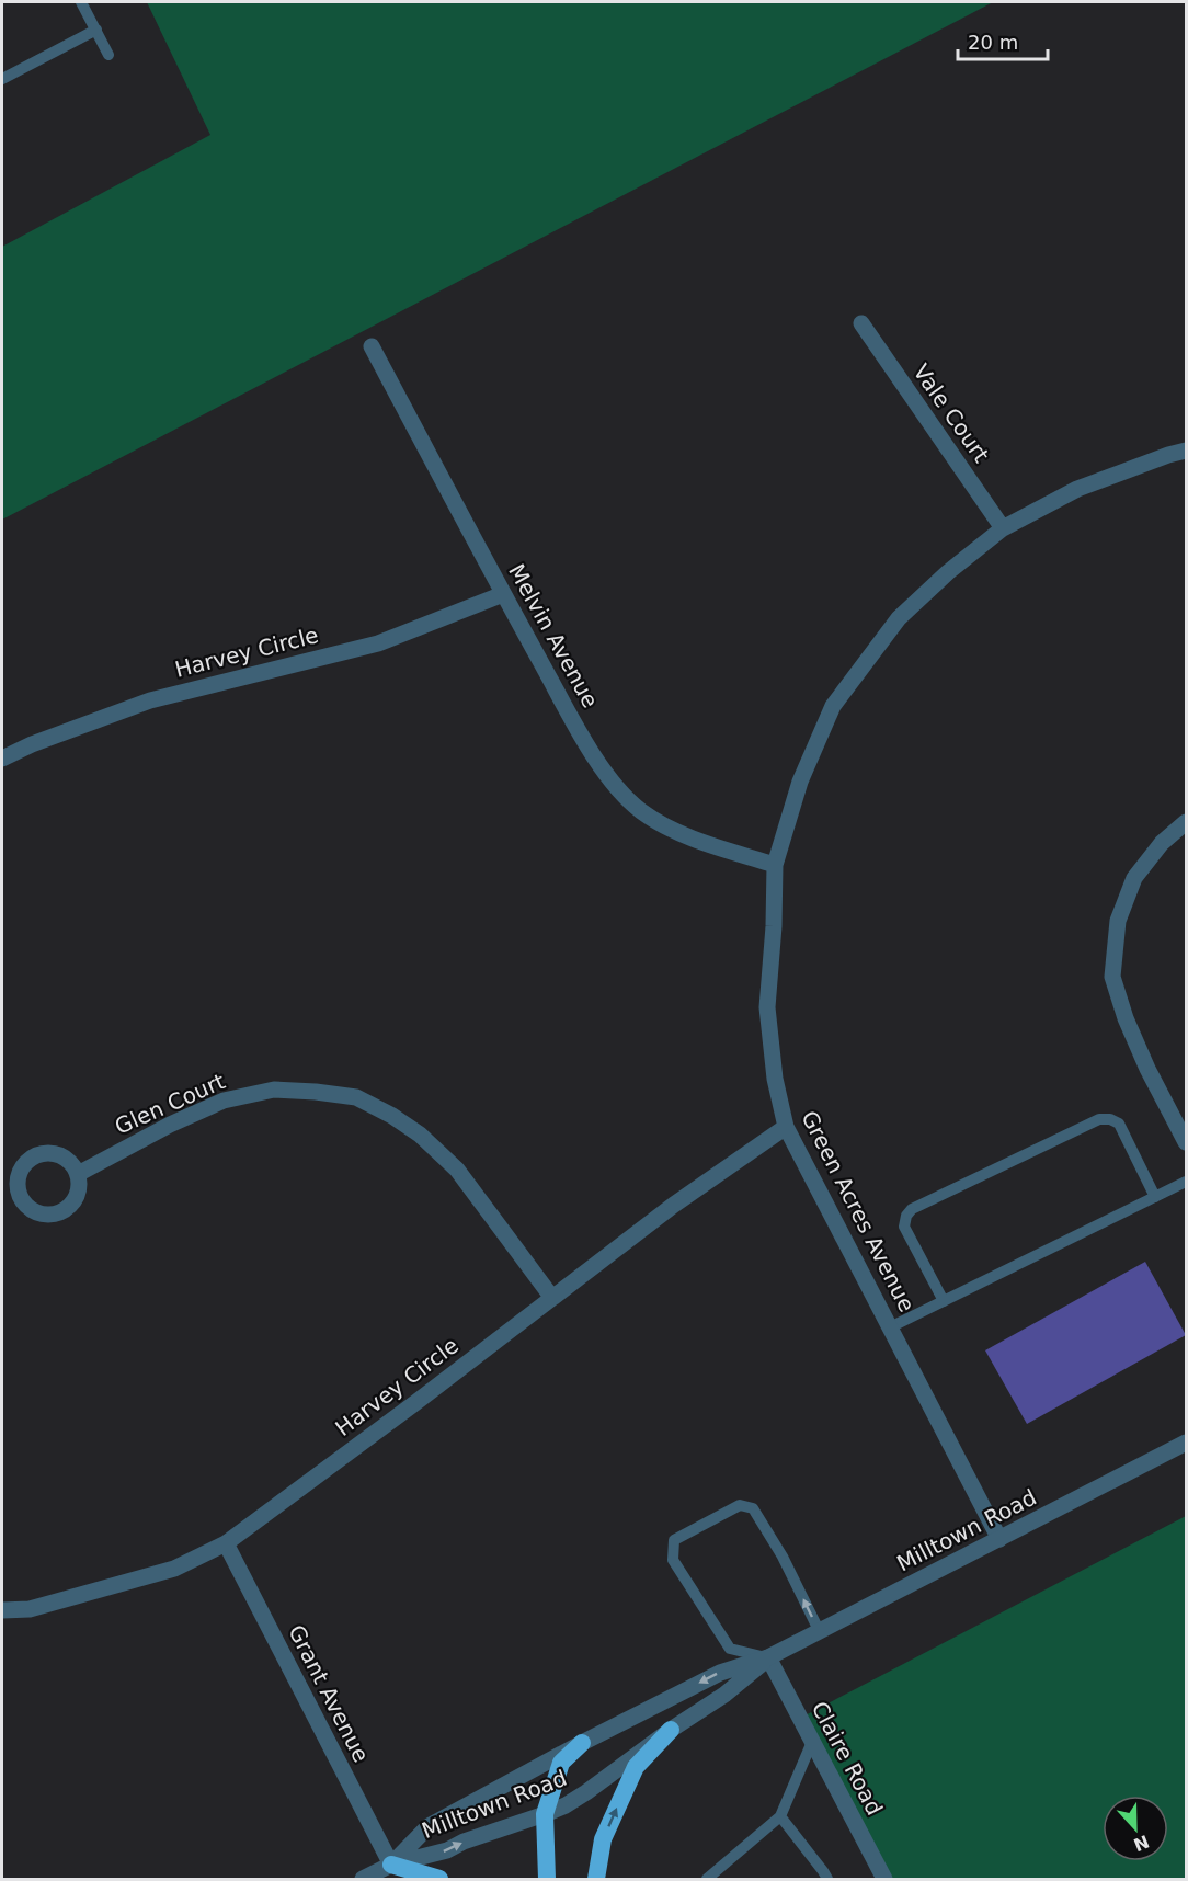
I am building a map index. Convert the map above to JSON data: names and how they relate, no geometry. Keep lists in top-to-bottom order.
{
  "streets": {
    "street": [
      "Vale Court",
      "Melvin Avenue",
      "Harvey Circle",
      "Glen Court",
      "Green Acres Avenue",
      "Milltown Road",
      "Grant Avenue",
      "Claire Road"
    ]
  },
  "crossings": [
    ["Vale Court", "Green Acres Avenue"],
    ["Melvin Avenue", "Harvey Circle"],
    ["Melvin Avenue", "Green Acres Avenue"],
    ["Harvey Circle", "Glen Court"],
    ["Harvey Circle", "Green Acres Avenue"],
    ["Harvey Circle", "Grant Avenue"],
    ["Green Acres Avenue", "Milltown Road"],
    ["Milltown Road", "Grant Avenue"],
    ["Milltown Road", "Claire Road"]
  ],
  "scale_bar": "20 m",
  "north": "bottom"
}
